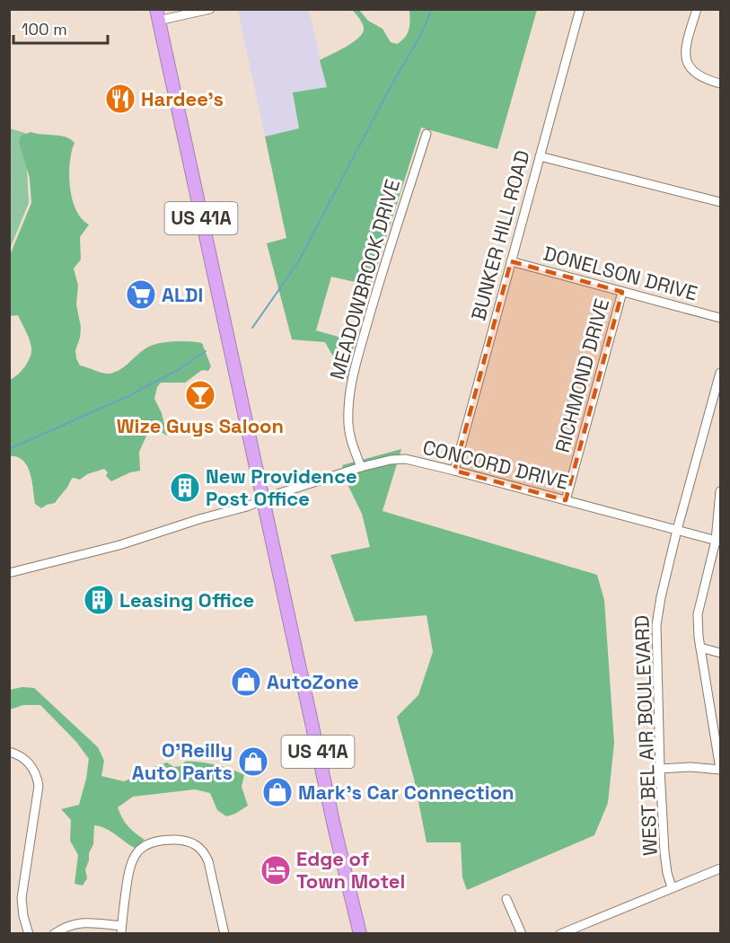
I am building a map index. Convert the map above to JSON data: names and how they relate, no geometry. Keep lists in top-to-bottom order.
{
  "streets": {
    "highway": ["US 41A"],
    "street": [
      "BUNKER HILL ROAD",
      "DONELSON DRIVE",
      "MEADOWBROOK DRIVE",
      "RICHMOND DRIVE",
      "CONCORD DRIVE",
      "WEST BEL AIR BOULEVARD"
    ]
  },
  "crossings": [
    ["US 41A", "CONCORD DRIVE"],
    ["BUNKER HILL ROAD", "DONELSON DRIVE"],
    ["BUNKER HILL ROAD", "CONCORD DRIVE"],
    ["DONELSON DRIVE", "RICHMOND DRIVE"],
    ["MEADOWBROOK DRIVE", "CONCORD DRIVE"],
    ["RICHMOND DRIVE", "CONCORD DRIVE"],
    ["CONCORD DRIVE", "WEST BEL AIR BOULEVARD"]
  ],
  "places": {
    "restaurant": ["Hardee's"],
    "supermarket": ["ALDI"],
    "bar": ["Wize Guys Saloon"],
    "building": ["New Providence Post Office", "Leasing Office"],
    "shop": ["AutoZone", "O'Reilly Auto Parts", "Mark's Car Connection"],
    "hotel": ["Edge of Town Motel"]
  },
  "scale_bar": "100 m"
}
